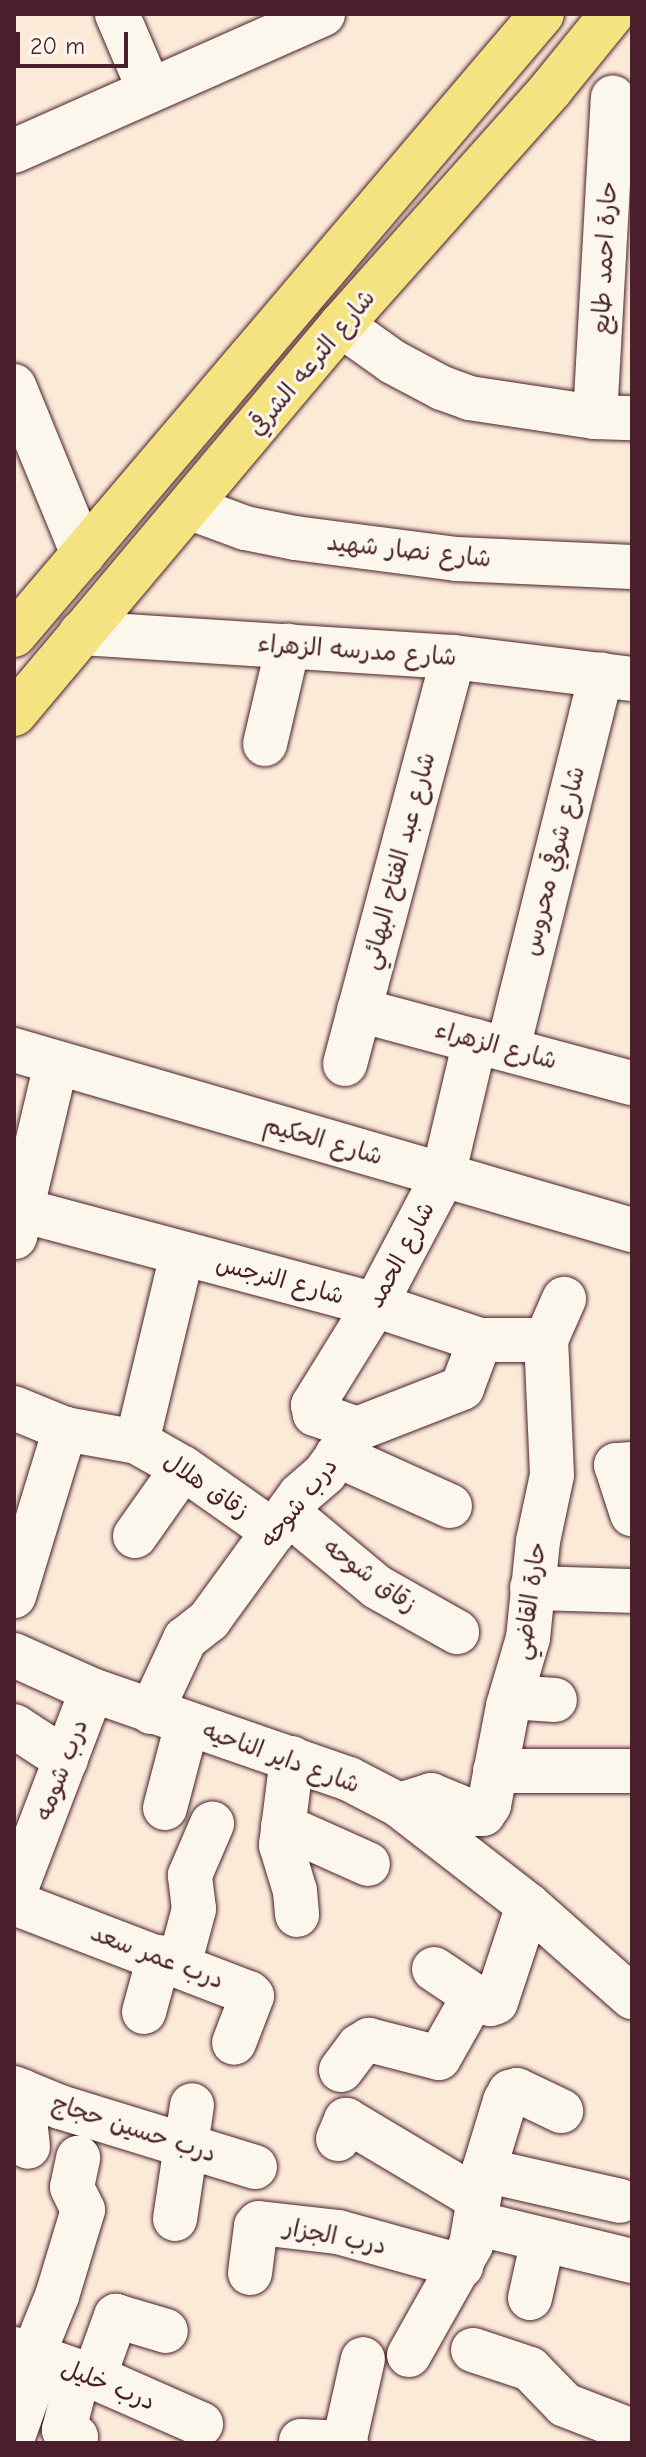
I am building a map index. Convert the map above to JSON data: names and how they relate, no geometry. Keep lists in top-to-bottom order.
{
  "streets": {
    "main road": ["شارع الترعه الشرقي"],
    "street": [
      "حارة احمد طايع",
      "شارع نصار شهيد",
      "شارع مدرسه الزهراء",
      "شارع عبد الفتاح البهائي",
      "شارع شوقي محروس",
      "شارع الزهراء",
      "شارع الحكيم",
      "شارع الحمد",
      "شارع النرجس",
      "زقاق هلال",
      "درب شوحه",
      "زقاق شوحه",
      "حارة القاضي",
      "شارع داير الناحيه",
      "درب شومه",
      "درب عمر سعد",
      "درب حسين حجاج",
      "درب الجزار",
      "درب خليل"
    ]
  },
  "crossings": [
    ["شارع الترعه الشرقي", "شارع نصار شهيد"],
    ["شارع الترعه الشرقي", "شارع مدرسه الزهراء"],
    ["شارع مدرسه الزهراء", "شارع عبد الفتاح البهائي"],
    ["شارع مدرسه الزهراء", "شارع شوقي محروس"],
    ["شارع عبد الفتاح البهائي", "شارع الزهراء"],
    ["شارع شوقي محروس", "شارع الزهراء"],
    ["شارع شوقي محروس", "شارع الحمد"],
    ["شارع الزهراء", "شارع الحمد"],
    ["شارع الحكيم", "شارع الحمد"],
    ["شارع الحمد", "شارع النرجس"],
    ["شارع الحمد", "درب شوحه"],
    ["شارع النرجس", "درب شوحه"],
    ["شارع النرجس", "حارة القاضي"],
    ["زقاق هلال", "درب شوحه"],
    ["زقاق هلال", "زقاق شوحه"],
    ["درب شوحه", "زقاق شوحه"],
    ["درب شوحه", "شارع داير الناحيه"],
    ["حارة القاضي", "شارع داير الناحيه"],
    ["شارع داير الناحيه", "درب شومه"],
    ["درب شومه", "درب عمر سعد"]
  ],
  "scale_bar": "20 m"
}
